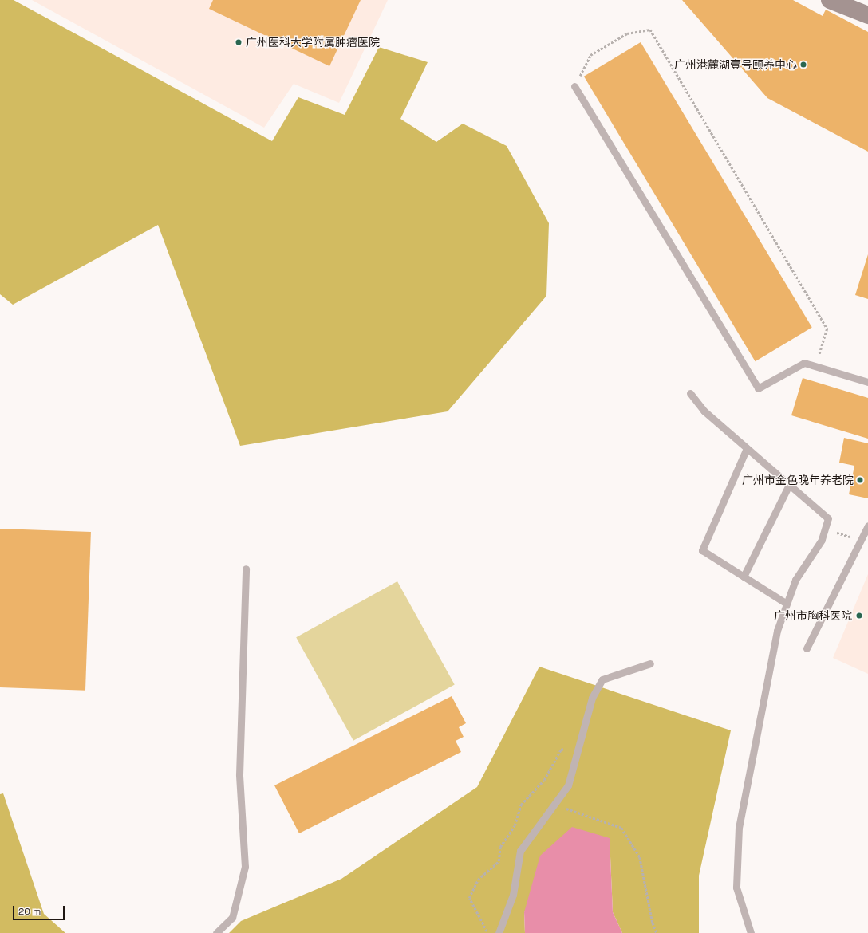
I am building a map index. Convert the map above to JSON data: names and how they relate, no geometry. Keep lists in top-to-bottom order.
{
  "places": [
    "广州医科大学附属肿瘤医院",
    "广州港麓湖壹号颐养中心",
    "广州市金色晚年养老院",
    "广州市胸科医院"
  ],
  "scale_bar": "20 m"
}
